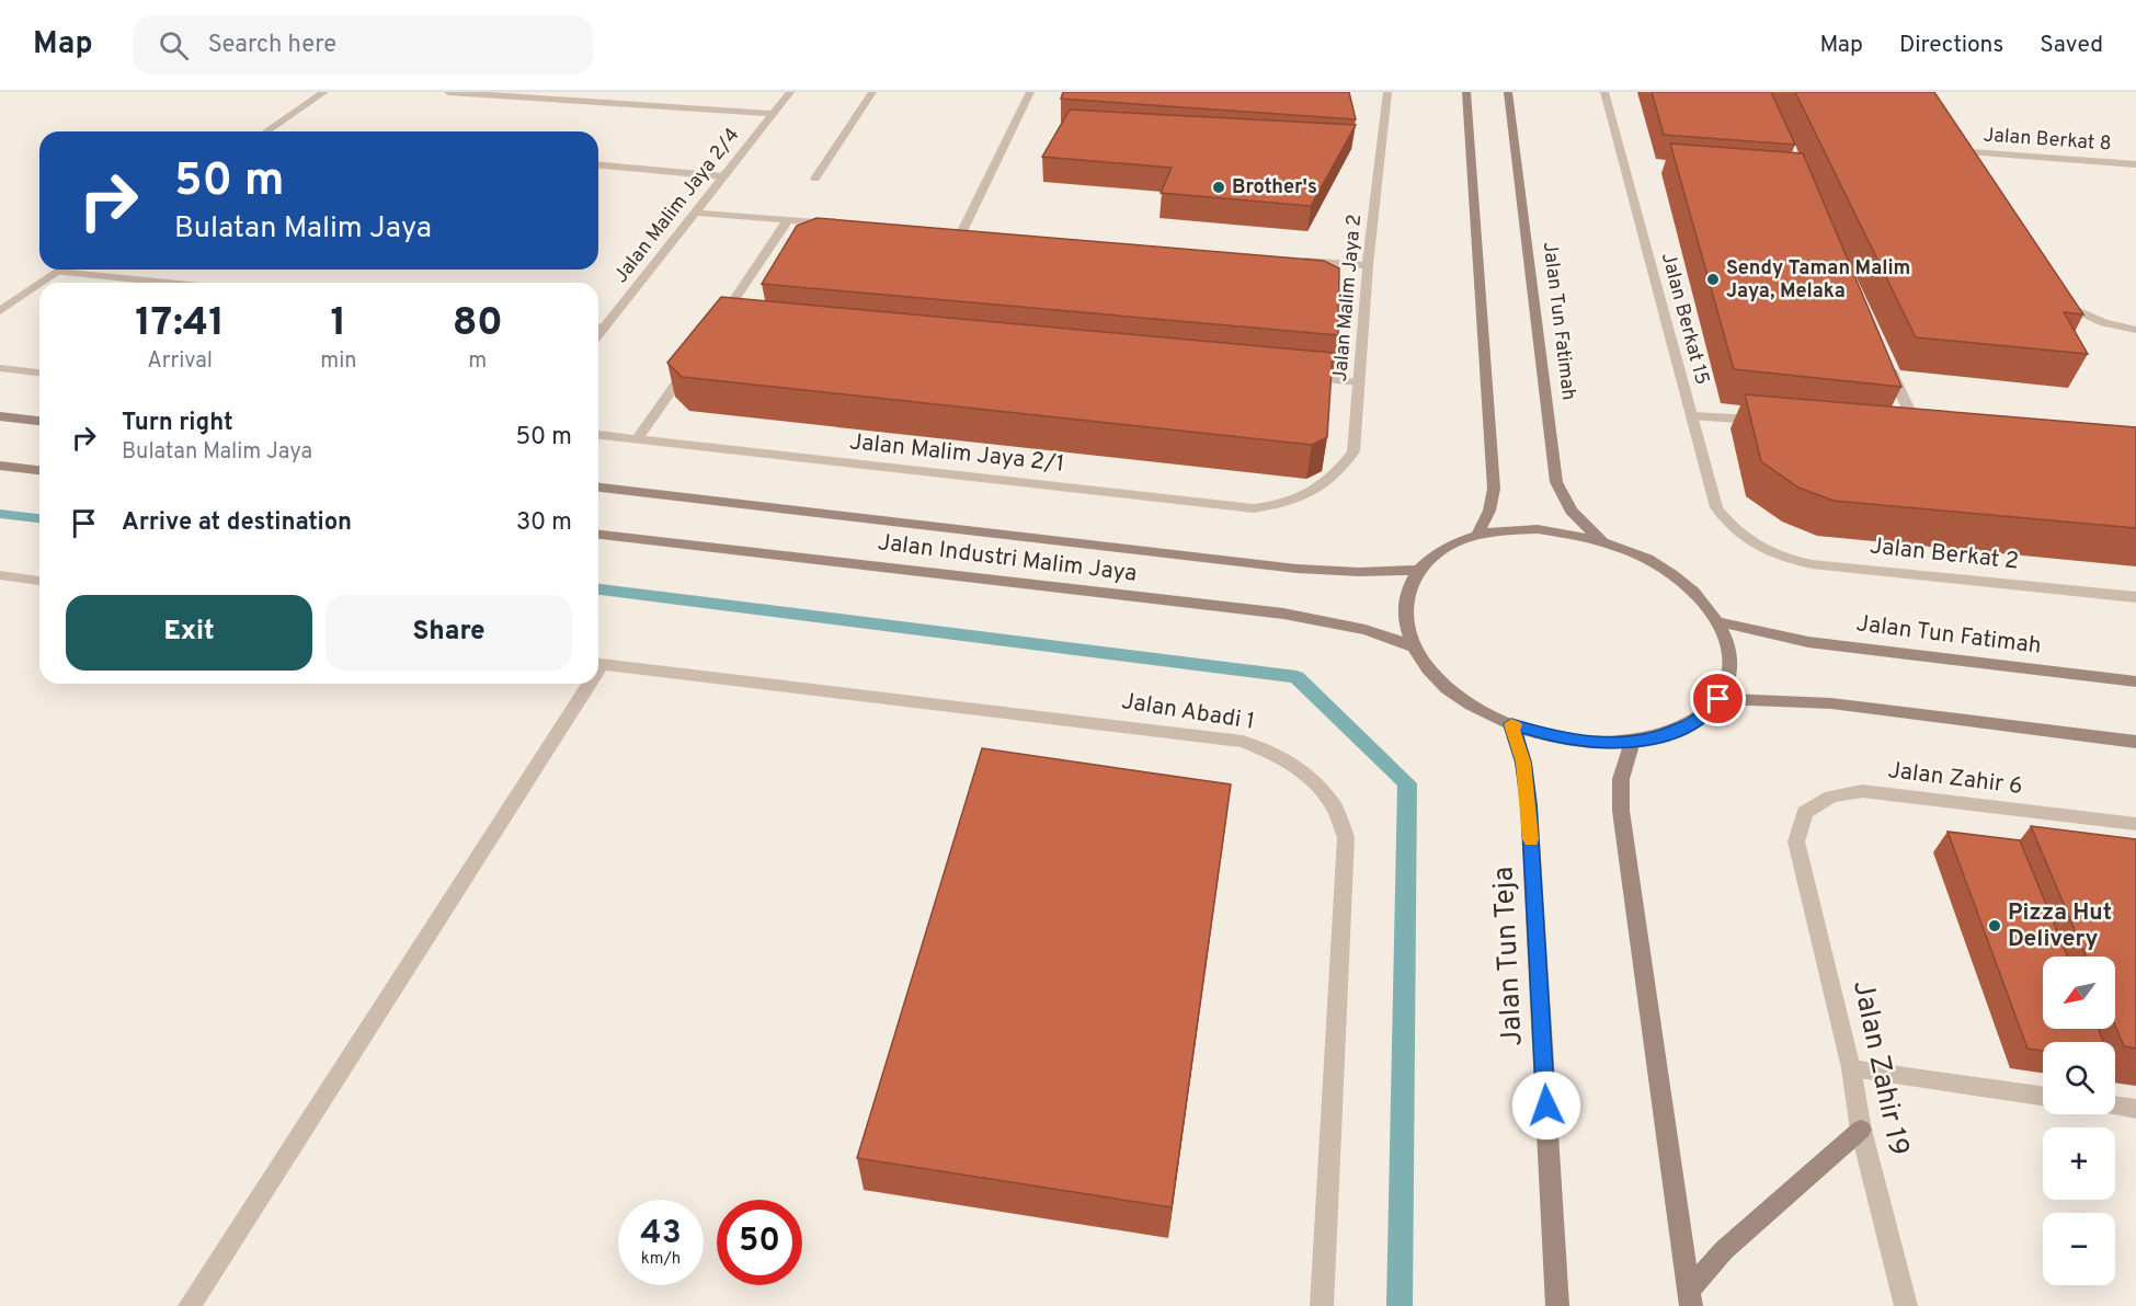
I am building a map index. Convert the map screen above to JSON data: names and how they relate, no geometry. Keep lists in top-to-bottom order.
{
  "streets": {
    "main road": ["Jalan Tun Fatimah", "Jalan Industri Malim Jaya", "Jalan Tun Teja"],
    "street": [
      "Jalan Berkat 8",
      "Jalan Malim Jaya 2/4",
      "Jalan Malim Jaya 2",
      "Jalan Berkat 15",
      "Jalan Malim Jaya 2/1",
      "Jalan Berkat 2",
      "Jalan Abadi 1",
      "Jalan Zahir 6",
      "Jalan Zahir 19"
    ]
  },
  "crossings": [
    ["Jalan Malim Jaya 2", "Jalan Malim Jaya 2/1"],
    ["Jalan Berkat 15", "Jalan Berkat 2"],
    ["Jalan Zahir 6", "Jalan Zahir 19"]
  ],
  "places": ["Brother's", "Sendy Taman Malim Jaya, Melaka", "Pizza Hut Delivery"],
  "north": "bottom left",
  "page": {
    "header": "Map",
    "search": "Search here",
    "nav": ["Map", "Directions", "Saved"],
    "turn": ["50 m", "Bulatan Malim Jaya"],
    "eta": [
      "17:41",
      "Arrival",
      "1",
      "min",
      "80",
      "m"
    ],
    "list": [
      {
        "name": "Turn right",
        "note": "Bulatan Malim Jaya",
        "value": "50 m"
      },
      {
        "name": "Arrive at destination",
        "value": "30 m"
      }
    ],
    "buttons": ["Exit", "Share"],
    "map_buttons": ["+", "−"],
    "speed": "43 km/h",
    "limit": "50"
  }
}
